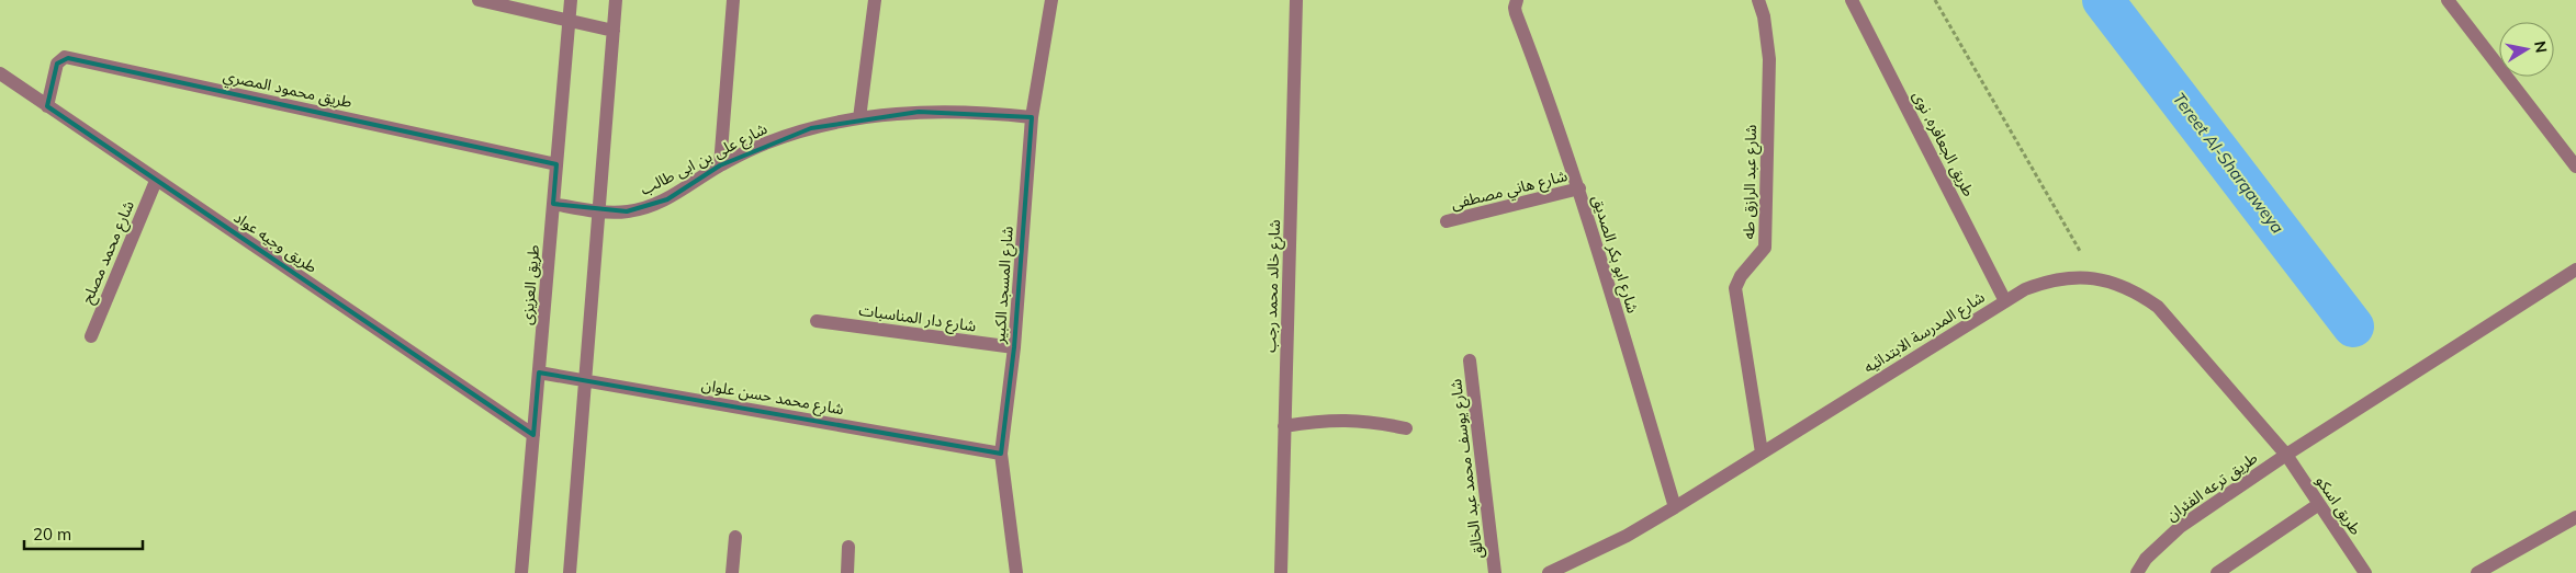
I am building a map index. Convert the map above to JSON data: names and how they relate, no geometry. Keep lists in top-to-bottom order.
{
  "streets": {
    "street": [
      "طريق محمود المصري",
      "طريق الجعافره, نوى",
      "شارع على بن ابى طالب",
      "شارع عبد الرازق طه",
      "شارع هاني مصطفى",
      "طريق وجيه عواد",
      "شارع محمد مصلح",
      "شارع ابو بكر الصديق",
      "طريق العزيزى",
      "شارع المسجد الكبير",
      "شارع خالد محمد رجب",
      "شارع دار المناسبات",
      "شارع المدرسة الابتدائيه",
      "شارع محمد حسن علوان",
      "شارع يوسف محمد عبد الخالق",
      "طريق ترعه الفئران",
      "طريق اسكو"
    ]
  },
  "crossings": [
    ["طريق محمود المصري", "طريق وجيه عواد"],
    ["طريق محمود المصري", "طريق العزيزى"],
    ["طريق الجعافره, نوى", "شارع المدرسة الابتدائيه"],
    ["شارع على بن ابى طالب", "طريق العزيزى"],
    ["شارع على بن ابى طالب", "شارع المسجد الكبير"],
    ["شارع عبد الرازق طه", "شارع المدرسة الابتدائيه"],
    ["شارع هاني مصطفى", "شارع ابو بكر الصديق"],
    ["طريق وجيه عواد", "شارع محمد مصلح"],
    ["طريق وجيه عواد", "طريق العزيزى"],
    ["شارع ابو بكر الصديق", "شارع المدرسة الابتدائيه"],
    ["طريق العزيزى", "شارع محمد حسن علوان"],
    ["شارع المسجد الكبير", "شارع دار المناسبات"],
    ["شارع المسجد الكبير", "شارع محمد حسن علوان"],
    ["شارع المدرسة الابتدائيه", "طريق ترعه الفئران"],
    ["شارع المدرسة الابتدائيه", "طريق اسكو"],
    ["طريق ترعه الفئران", "طريق اسكو"]
  ],
  "water": ["Tereet Al-Sharqaweya"],
  "scale_bar": "20 m",
  "north": "right"
}
